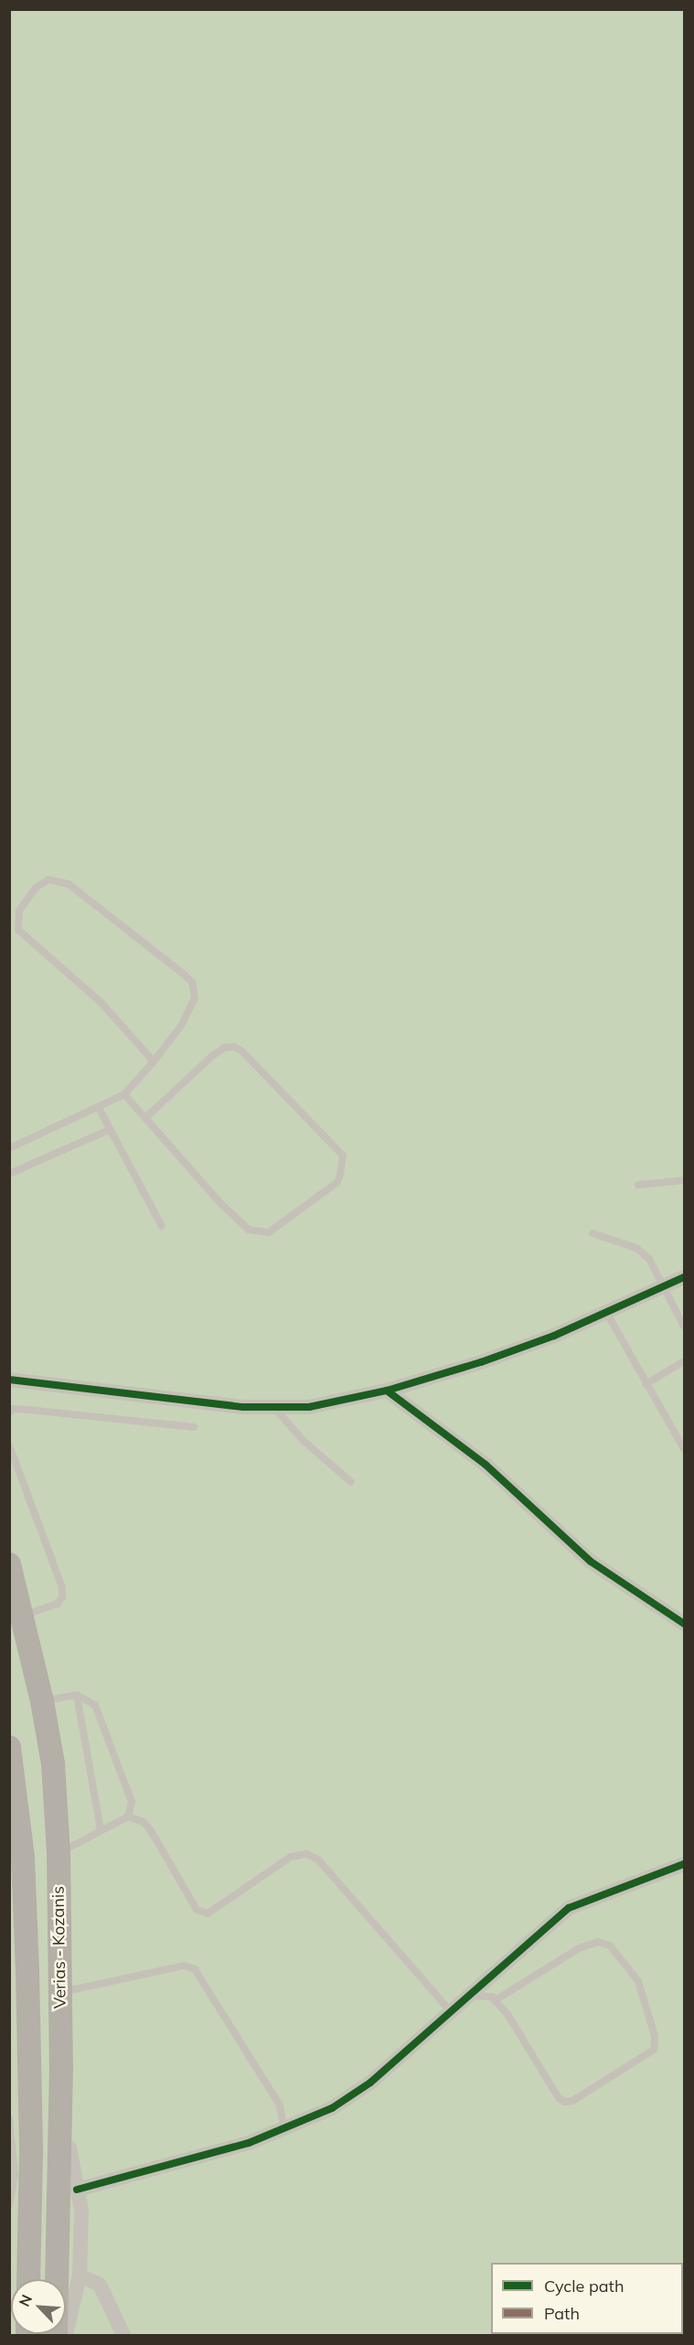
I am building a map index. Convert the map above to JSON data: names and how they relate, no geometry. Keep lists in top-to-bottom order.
{
  "streets": {
    "main road": ["Verias - Kozanis"]
  },
  "legend": ["Cycle path", "Path"],
  "north": "top left"
}
